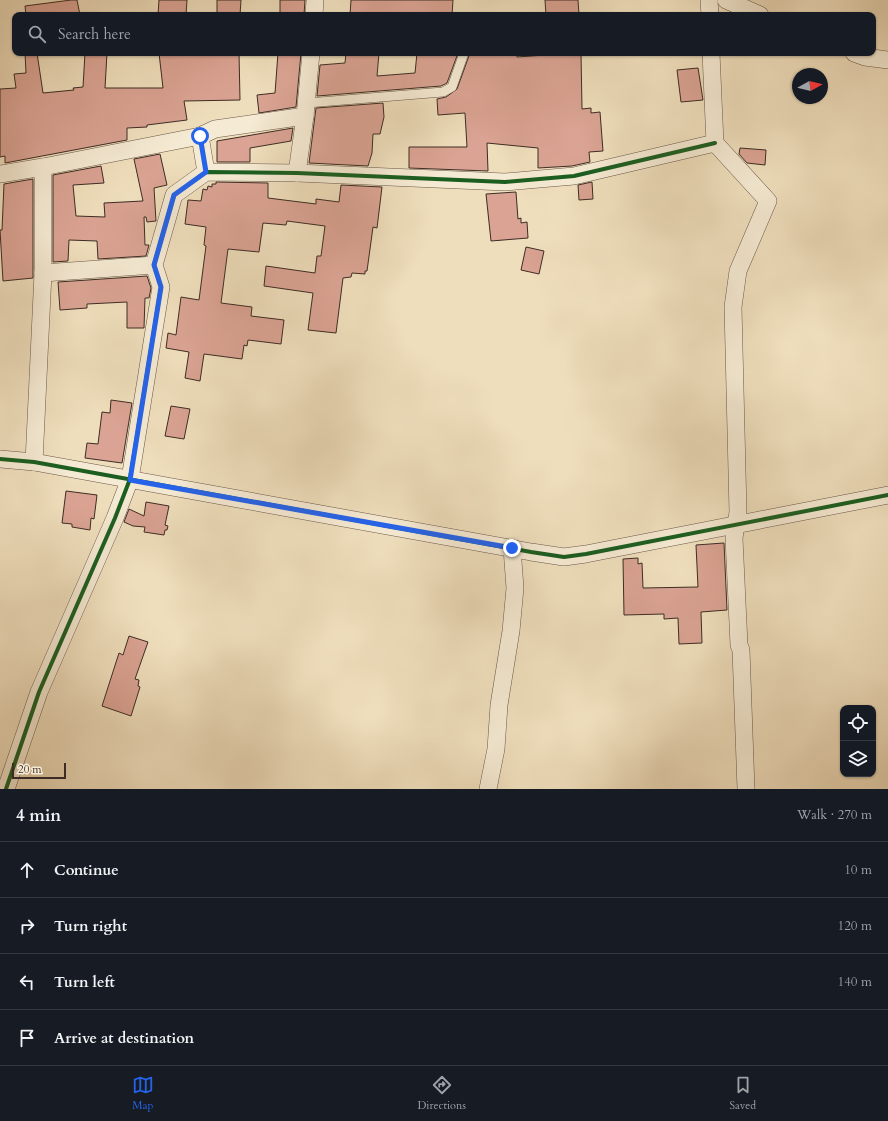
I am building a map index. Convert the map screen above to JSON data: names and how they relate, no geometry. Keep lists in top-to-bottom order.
{
  "scale_bar": "20 m",
  "north": "right",
  "page": {
    "search": "Search here",
    "scale": "20 m",
    "heading": ["4 min", "Walk · 270 m"],
    "list": [
      ["Continue", "10 m"],
      ["Turn right", "120 m"],
      ["Turn left", "140 m"],
      "Arrive at destination"
    ],
    "nav": ["Map", "Directions", "Saved"]
  }
}
